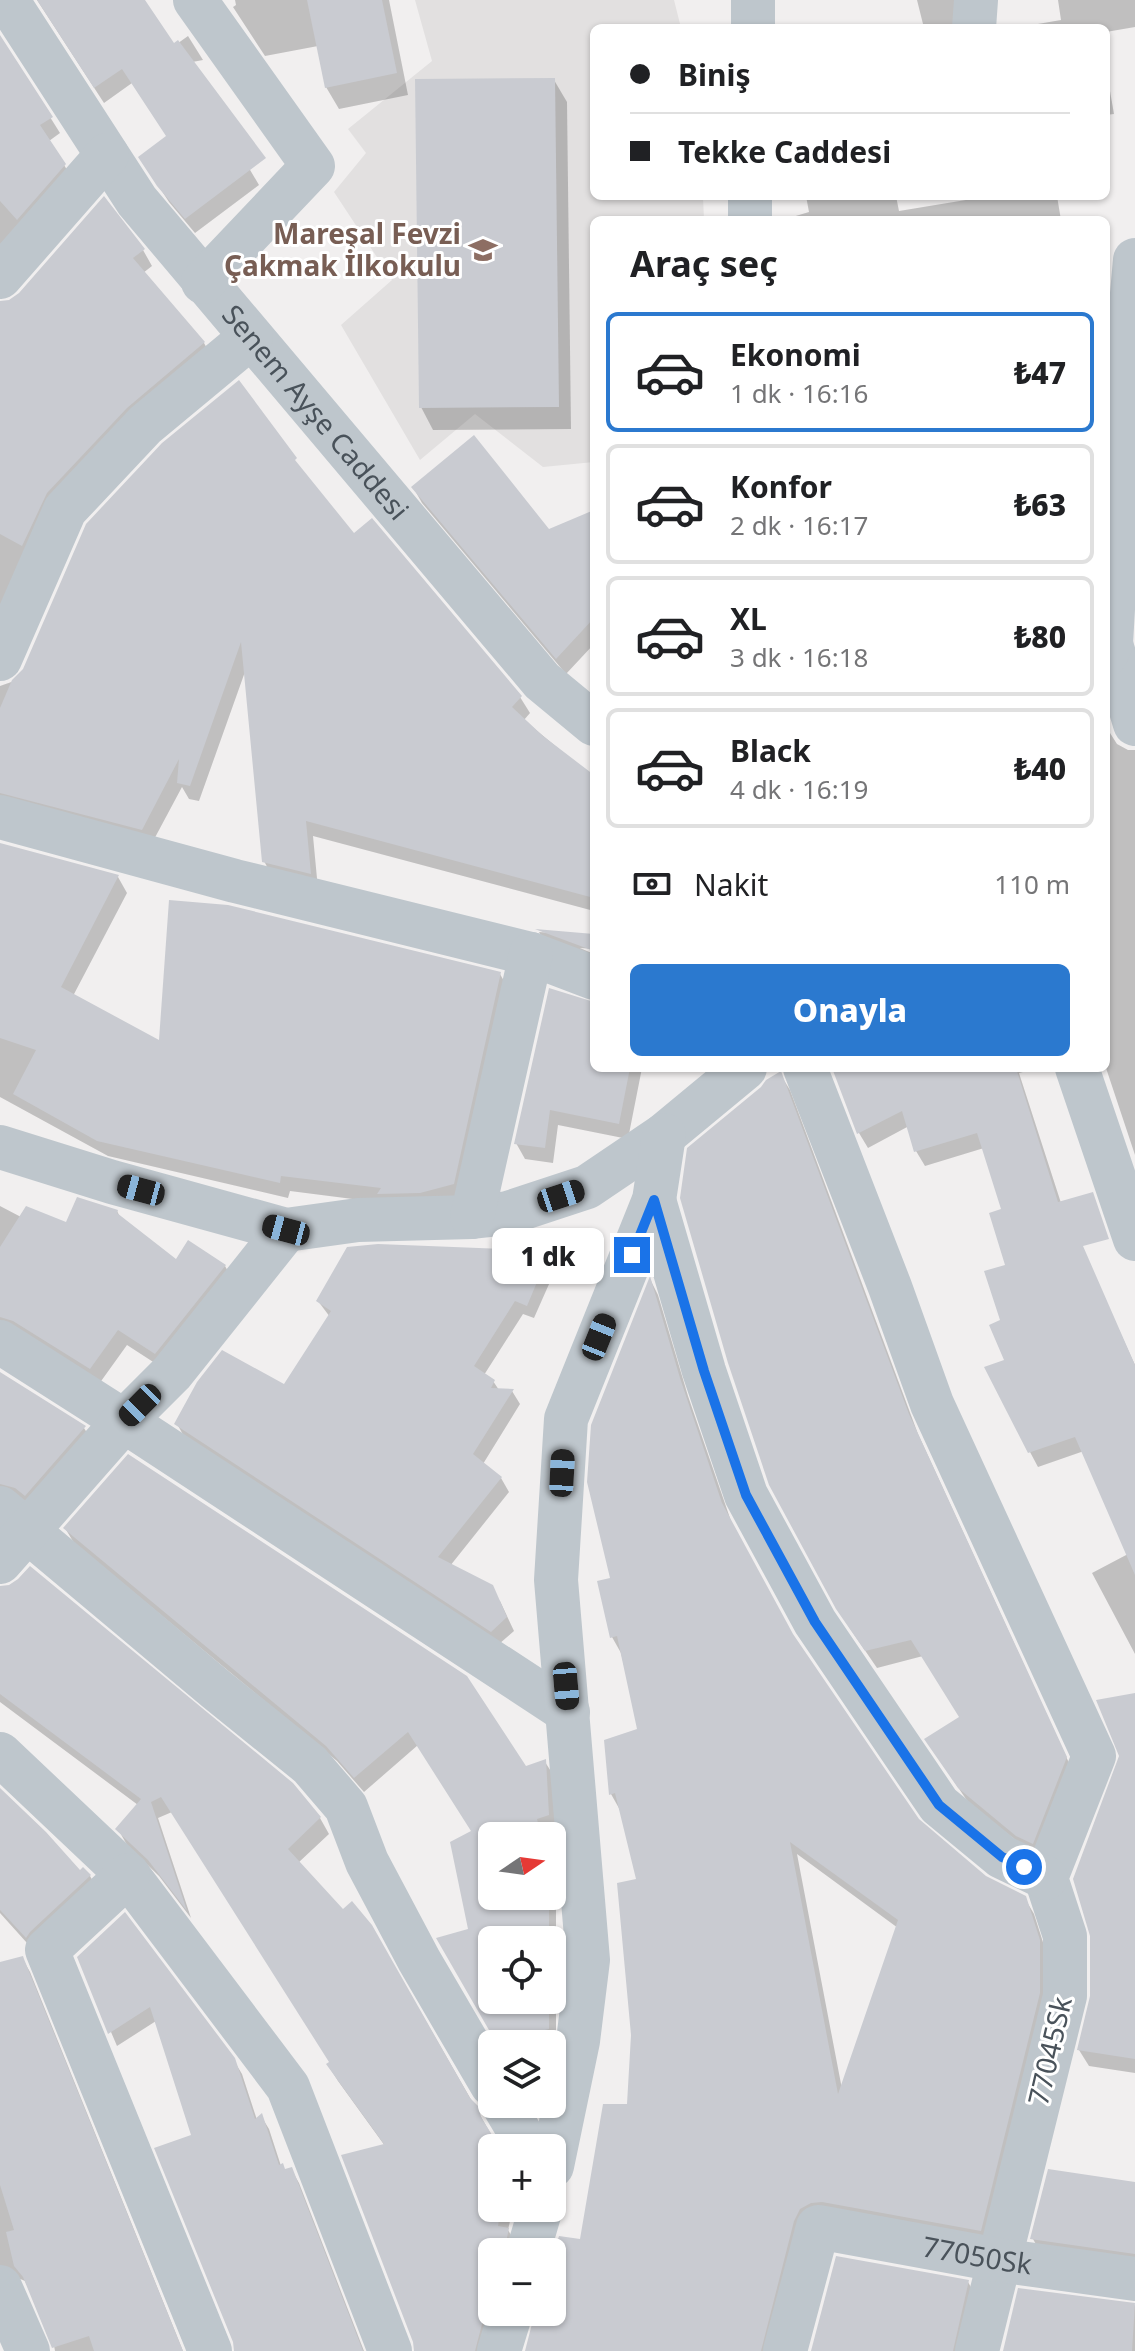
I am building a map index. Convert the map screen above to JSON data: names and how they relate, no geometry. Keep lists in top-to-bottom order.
{
  "streets": {
    "street": ["Senem Ayşe Caddesi", "77045Sk", "77050Sk"]
  },
  "crossings": [
    ["77045Sk", "77050Sk"]
  ],
  "places": {
    "school or university": ["Mareşal Fevzi Çakmak İlkokulu"]
  },
  "north": "right",
  "page": {
    "banner": ["Biniş", "Tekke Caddesi"],
    "heading": "Araç seç",
    "list": [
      {
        "name": "Ekonomi",
        "note": "1 dk · 16:16",
        "value": "₺47"
      },
      {
        "name": "Konfor",
        "note": "2 dk · 16:17",
        "value": "₺63"
      },
      {
        "name": "XL",
        "note": "3 dk · 16:18",
        "value": "₺80"
      },
      {
        "name": "Black",
        "note": "4 dk · 16:19",
        "value": "₺40"
      }
    ],
    "pay": ["Nakit", "110 m"],
    "buttons": "Onayla",
    "bubble": "1 dk",
    "map_buttons": ["+", "−"]
  }
}
